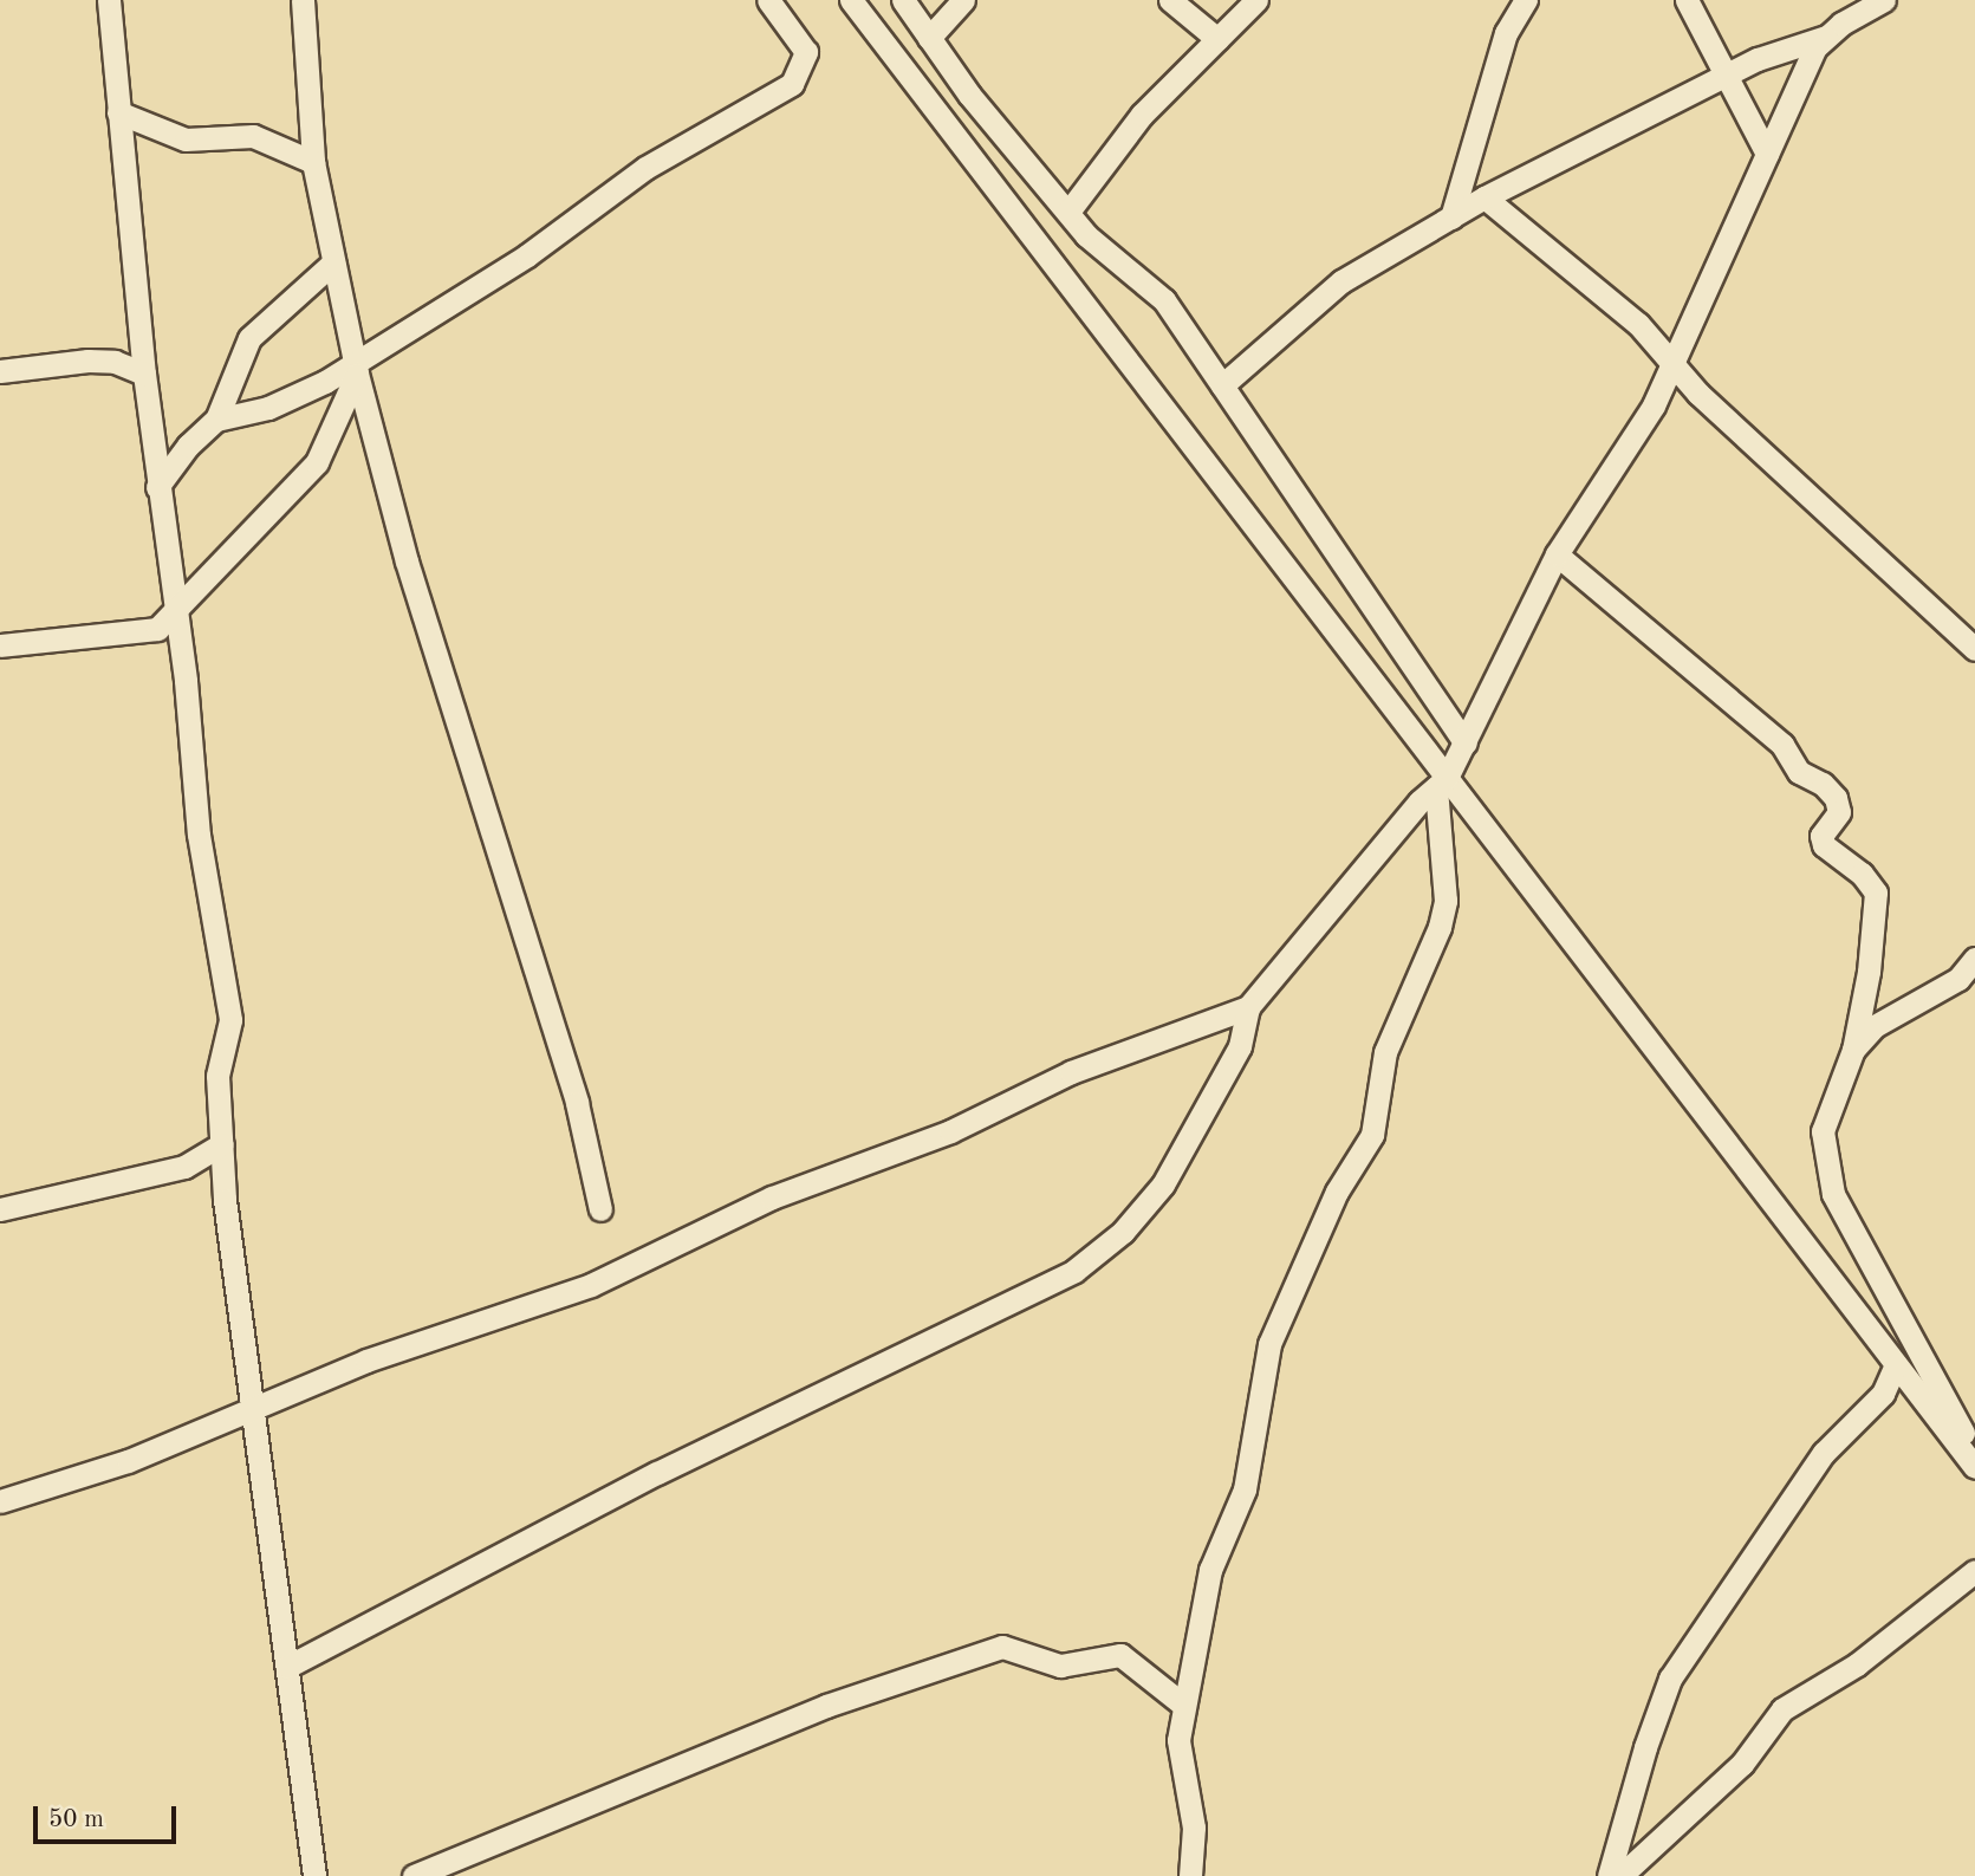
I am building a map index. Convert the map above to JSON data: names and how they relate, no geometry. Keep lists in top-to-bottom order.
{
  "scale_bar": "50 m"
}
